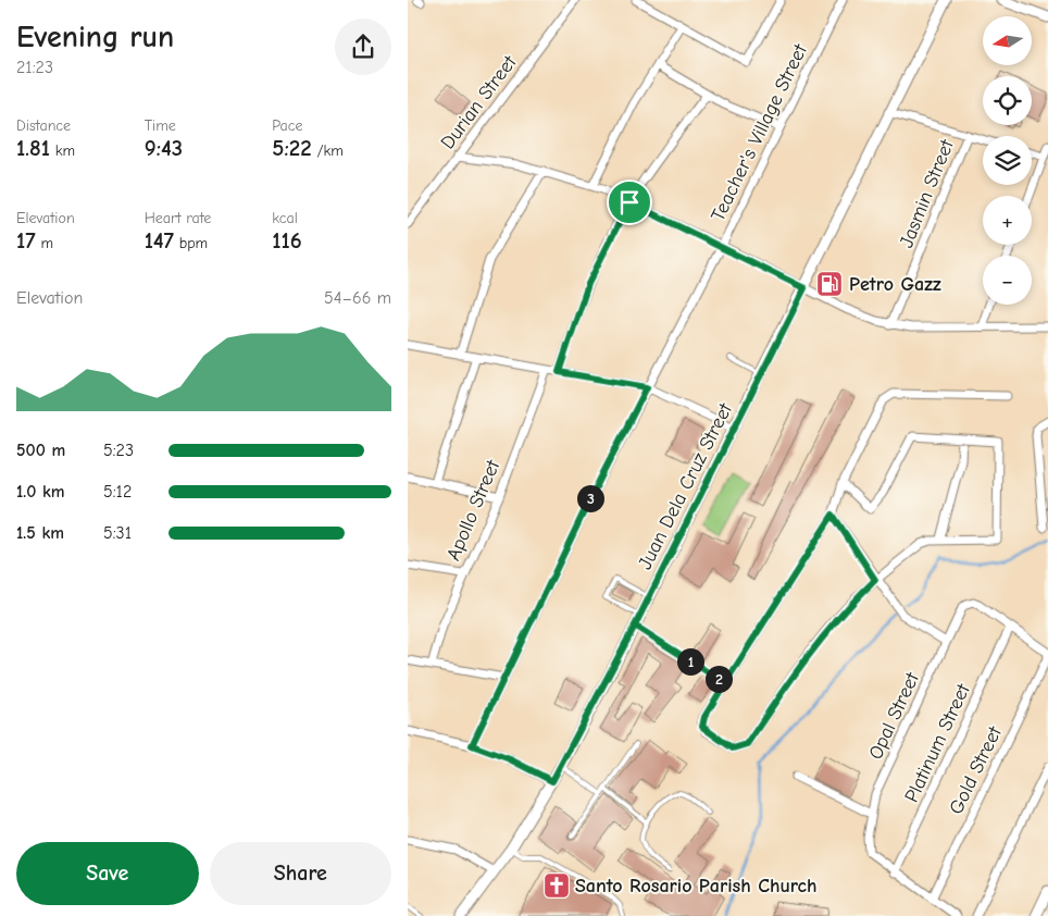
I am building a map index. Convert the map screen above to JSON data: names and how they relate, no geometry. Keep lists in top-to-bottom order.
{
  "streets": {
    "street": [
      "Durian Street",
      "Teacher's Village Street",
      "Jasmin Street",
      "Juan Dela Cruz Street",
      "Apollo Street",
      "Opal Street",
      "Platinum Street",
      "Gold Street"
    ]
  },
  "crossings": [
    ["Opal Street", "Platinum Street"]
  ],
  "places": {
    "fuel station": ["Petro Gazz"],
    "church": ["Santo Rosario Parish Church"]
  },
  "north": "left",
  "page": {
    "heading": ["Evening run", "21:23"],
    "map_buttons": ["+", "−"],
    "stats": [
      ["Distance", "1.81 km"],
      ["Time", "9:43"],
      ["Pace", "5:22 /km"],
      ["Elevation", "17 m"],
      ["Heart rate", "147 bpm"],
      ["kcal", "116"]
    ],
    "chart": ["Elevation", "54–66 m"],
    "list": [
      {
        "name": "500 m",
        "note": "5:23"
      },
      {
        "name": "1.0 km",
        "note": "5:12"
      },
      {
        "name": "1.5 km",
        "note": "5:31"
      }
    ],
    "pins": ["3", "1", "2"],
    "buttons": ["Save", "Share"]
  }
}
